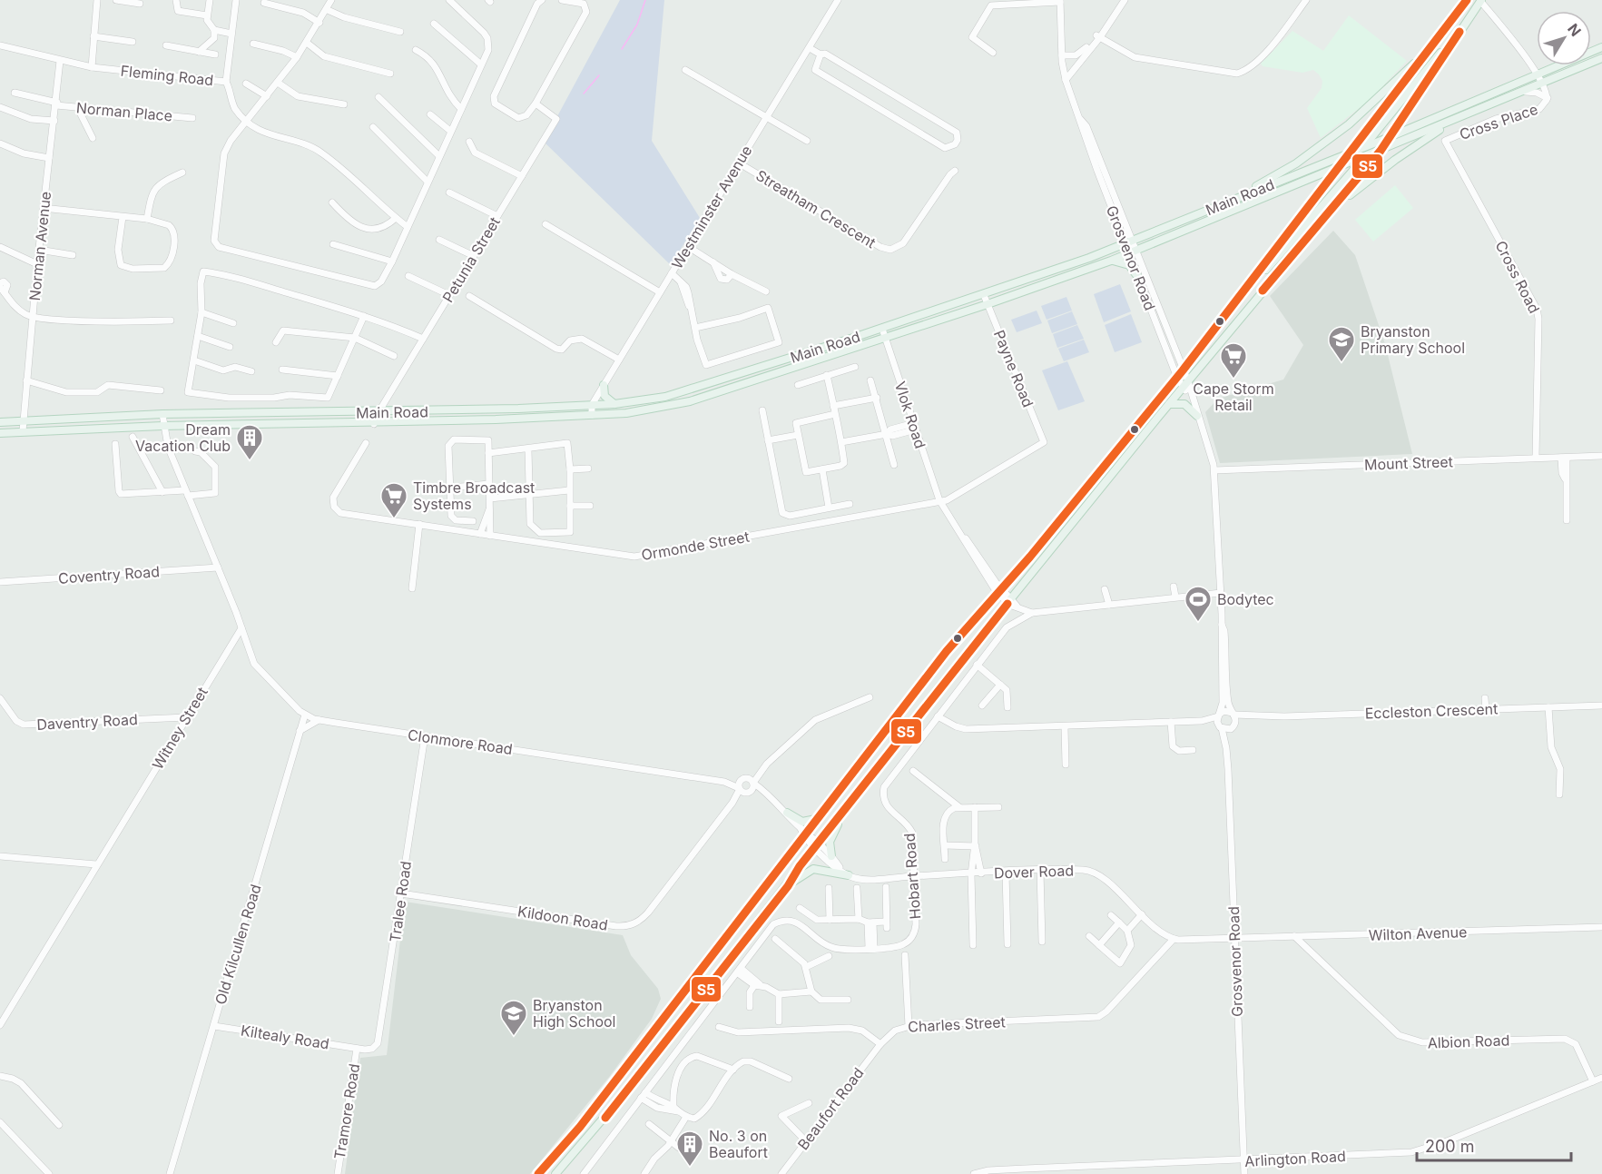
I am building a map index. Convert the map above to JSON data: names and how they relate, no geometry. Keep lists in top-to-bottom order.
{
  "streets": {
    "main road": ["Main Road"],
    "street": [
      "Fleming Road",
      "Norman Place",
      "Cross Place",
      "Westminster Avenue",
      "Streatham Crescent",
      "Norman Avenue",
      "Grosvenor Road",
      "Petunia Street",
      "Cross Road",
      "Payne Road",
      "Vlok Road",
      "Mount Street",
      "Ormonde Street",
      "Coventry Road",
      "Eccleston Crescent",
      "Daventry Road",
      "Witney Street",
      "Clonmore Road",
      "Dover Road",
      "Hobart Road",
      "Tralee Road",
      "Kildoon Road",
      "Wilton Avenue",
      "Old Kilcullen Road",
      "Charles Street",
      "Kiltealy Road",
      "Albion Road",
      "Beaufort Road",
      "Tramore Road",
      "Arlington Road"
    ]
  },
  "crossings": [
    ["Fleming Road", "Norman Avenue"],
    ["Norman Place", "Norman Avenue"],
    ["Cross Place", "Main Road"],
    ["Cross Place", "Cross Road"],
    ["Main Road", "Westminster Avenue"],
    ["Main Road", "Norman Avenue"],
    ["Main Road", "Grosvenor Road"],
    ["Main Road", "Petunia Street"],
    ["Main Road", "Payne Road"],
    ["Main Road", "Vlok Road"],
    ["Westminster Avenue", "Streatham Crescent"],
    ["Grosvenor Road", "Mount Street"],
    ["Grosvenor Road", "Eccleston Crescent"],
    ["Grosvenor Road", "Hobart Road"],
    ["Grosvenor Road", "Wilton Avenue"],
    ["Grosvenor Road", "Arlington Road"],
    ["Cross Road", "Mount Street"],
    ["Payne Road", "Ormonde Street"],
    ["Vlok Road", "Ormonde Street"],
    ["Daventry Road", "Witney Street"],
    ["Witney Street", "Clonmore Road"],
    ["Clonmore Road", "Tralee Road"],
    ["Clonmore Road", "Kildoon Road"],
    ["Clonmore Road", "Old Kilcullen Road"],
    ["Dover Road", "Hobart Road"],
    ["Dover Road", "Charles Street"],
    ["Tralee Road", "Kildoon Road"],
    ["Tralee Road", "Kiltealy Road"],
    ["Tralee Road", "Tramore Road"],
    ["Wilton Avenue", "Albion Road"],
    ["Old Kilcullen Road", "Kiltealy Road"],
    ["Charles Street", "Beaufort Road"],
    ["Kiltealy Road", "Tramore Road"],
    ["Albion Road", "Arlington Road"]
  ],
  "places": {
    "school or university": ["Bryanston Primary School", "Bryanston High School"],
    "supermarket": ["Cape Storm Retail", "Timbre Broadcast Systems"],
    "building": ["Dream Vacation Club", "No. 3 on Beaufort"],
    "sports": ["Bodytec"]
  },
  "lines": ["transit line S5"],
  "scale_bar": "200 m",
  "north": "top right"
}
